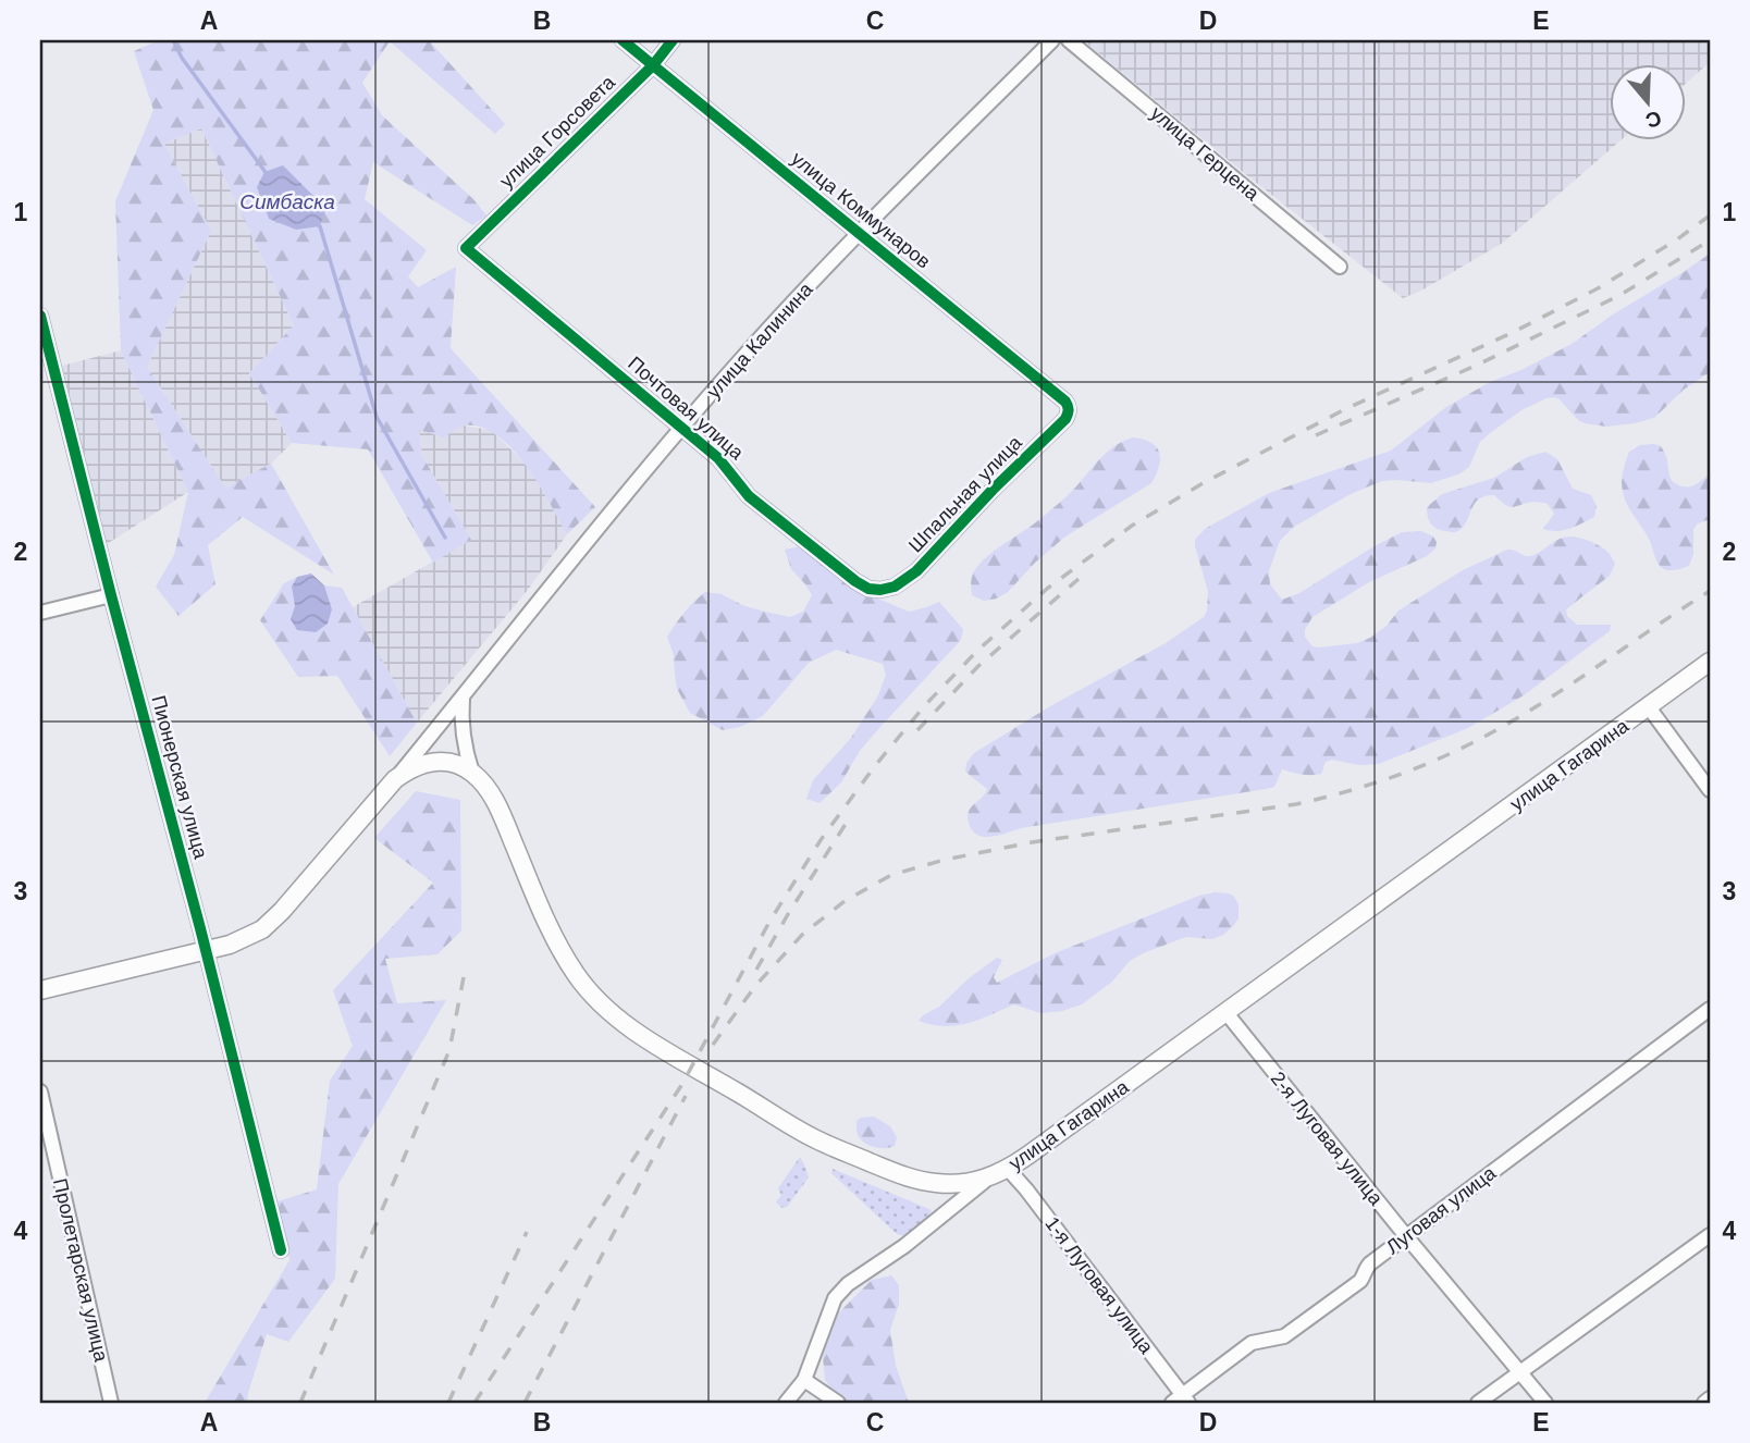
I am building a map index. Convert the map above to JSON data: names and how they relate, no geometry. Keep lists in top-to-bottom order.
{
  "streets": {
    "main road": ["улица Гагарина"],
    "street": [
      "улица Горсовета",
      "улица Герцена",
      "улица Коммунаров",
      "улица Калинина",
      "Почтовая улица",
      "Шпальная улица",
      "Пионерская улица",
      "2-я Луговая улица",
      "Луговая улица",
      "Пролетарская улица",
      "1-я Луговая улица"
    ]
  },
  "crossings": [
    ["улица Горсовета", "улица Коммунаров"],
    ["улица Горсовета", "Почтовая улица"],
    ["улица Коммунаров", "улица Калинина"],
    ["улица Коммунаров", "Шпальная улица"],
    ["улица Калинина", "Почтовая улица"],
    ["Почтовая улица", "Шпальная улица"],
    ["улица Гагарина", "2-я Луговая улица"],
    ["улица Гагарина", "1-я Луговая улица"],
    ["2-я Луговая улица", "Луговая улица"],
    ["Луговая улица", "1-я Луговая улица"]
  ],
  "water": ["Симбаска"],
  "north": "bottom",
  "grid": {
    "columns": [
      "A",
      "B",
      "C",
      "D",
      "E"
    ],
    "rows": [
      "1",
      "2",
      "3",
      "4"
    ]
  }
}
